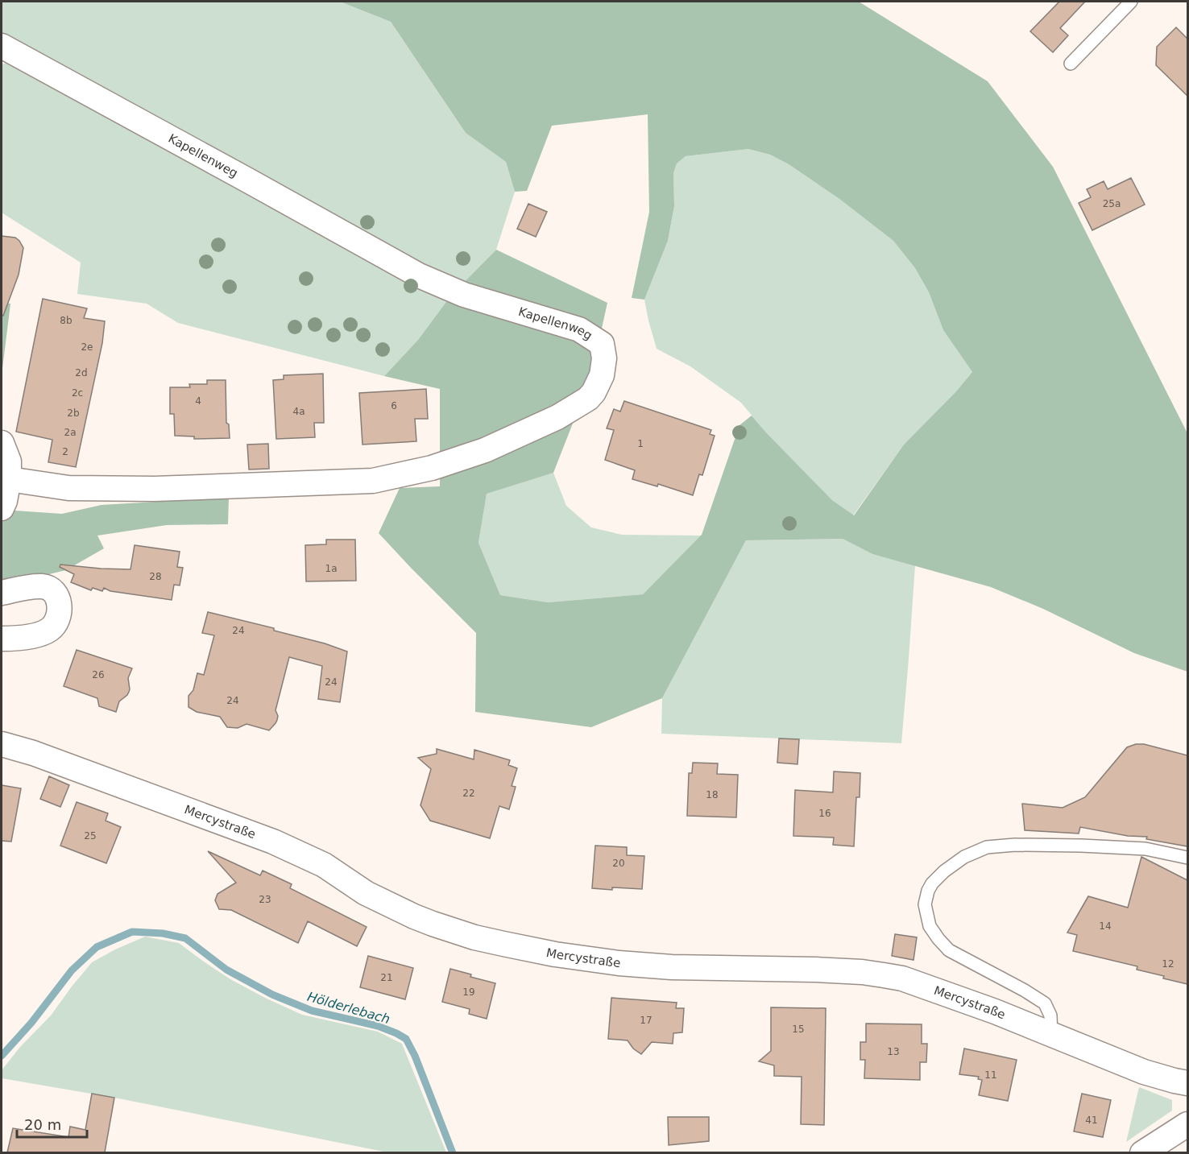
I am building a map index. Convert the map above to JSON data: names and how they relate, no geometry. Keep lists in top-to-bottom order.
{
  "streets": {
    "street": ["Kapellenweg", "Mercystraße"]
  },
  "water": ["Hölderlebach"],
  "house_numbers": [
    "25a",
    "8b",
    "2e",
    "2d",
    "2c",
    "4",
    "6",
    "4a",
    "2b",
    "2a",
    "1",
    "2",
    "1a",
    "28",
    "24",
    "26",
    "24",
    "24",
    "22",
    "18",
    "16",
    "25",
    "20",
    "23",
    "14",
    "12",
    "21",
    "19",
    "17",
    "15",
    "13",
    "11",
    "41"
  ],
  "scale_bar": "20 m"
}
